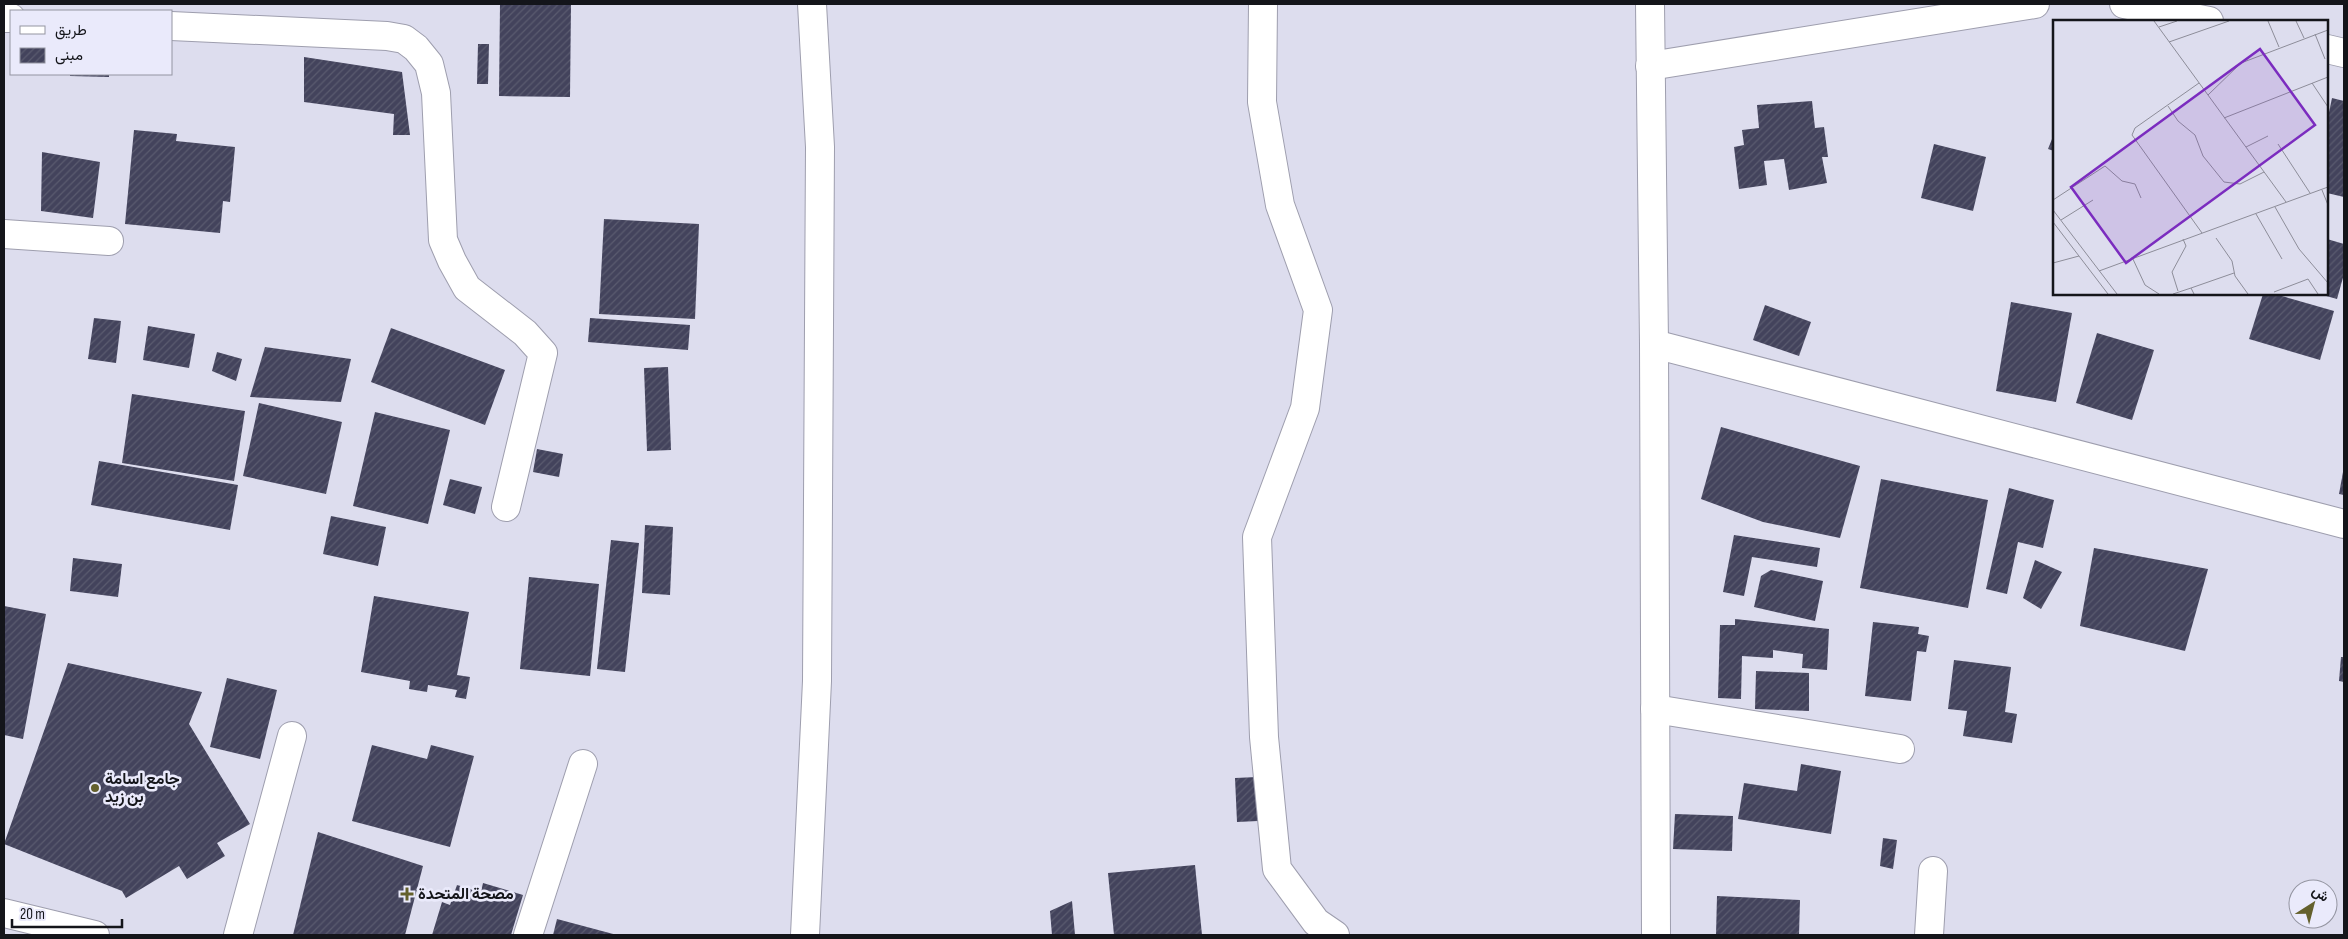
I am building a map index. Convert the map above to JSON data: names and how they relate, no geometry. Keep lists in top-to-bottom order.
{
  "places": {
    "other": ["جامع اسامة بن زيد"],
    "health": ["مصحة المتحدة"]
  },
  "legend": ["طريق", "مبنى"],
  "scale_bar": "20 m",
  "north": "top right"
}
